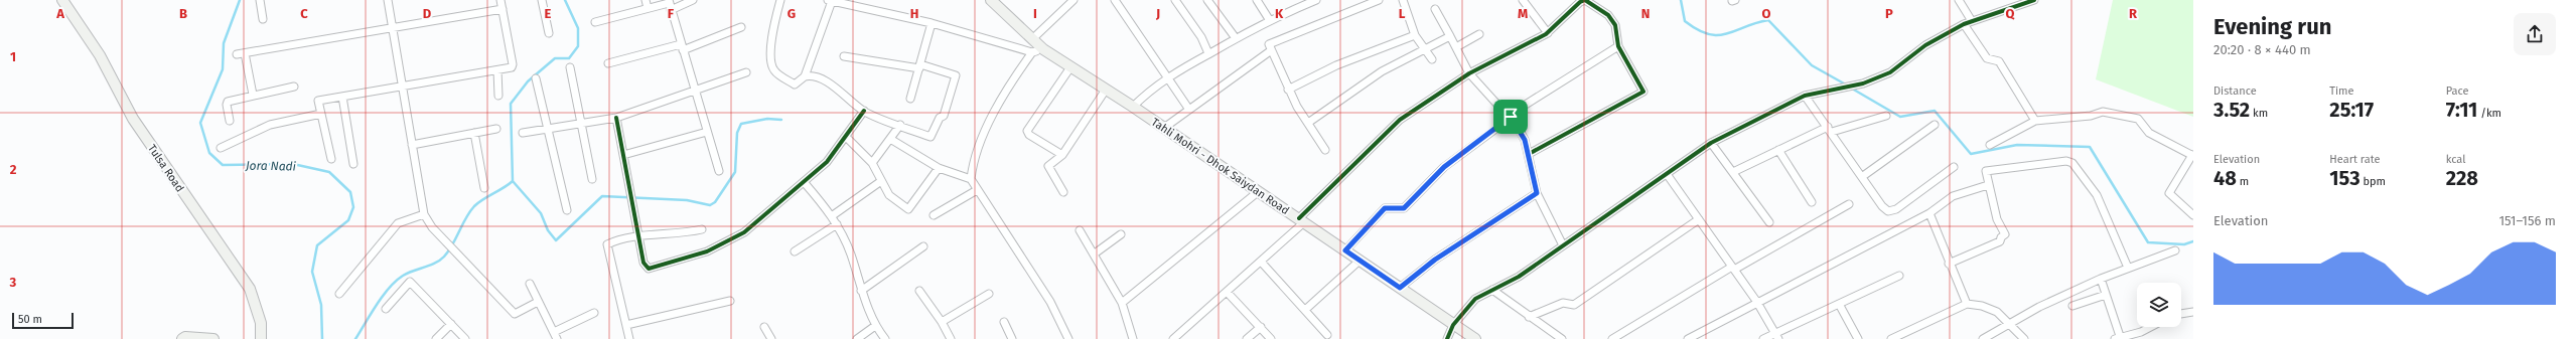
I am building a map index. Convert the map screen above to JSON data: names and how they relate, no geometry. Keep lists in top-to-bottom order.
{
  "streets": {
    "street": ["Tahli Mohri - Dhok Saiydan Road", "Tulsa Road"]
  },
  "water": ["Jora Nadi"],
  "scale_bar": "50 m",
  "page": {
    "heading": ["Evening run", "20:20 · 8 × 440 m"],
    "stats": [
      ["Distance", "3.52 km"],
      ["Time", "25:17"],
      ["Pace", "7:11 /km"],
      ["Elevation", "48 m"],
      ["Heart rate", "153 bpm"],
      ["kcal", "228"]
    ],
    "chart": ["Elevation", "151–156 m"],
    "scale": "50 m"
  },
  "grid": {
    "columns": [
      "A",
      "B",
      "C",
      "D",
      "E",
      "F",
      "G",
      "H",
      "I",
      "J",
      "K",
      "L",
      "M",
      "N",
      "O",
      "P",
      "Q",
      "R"
    ],
    "rows": ["1", "2", "3"]
  }
}
